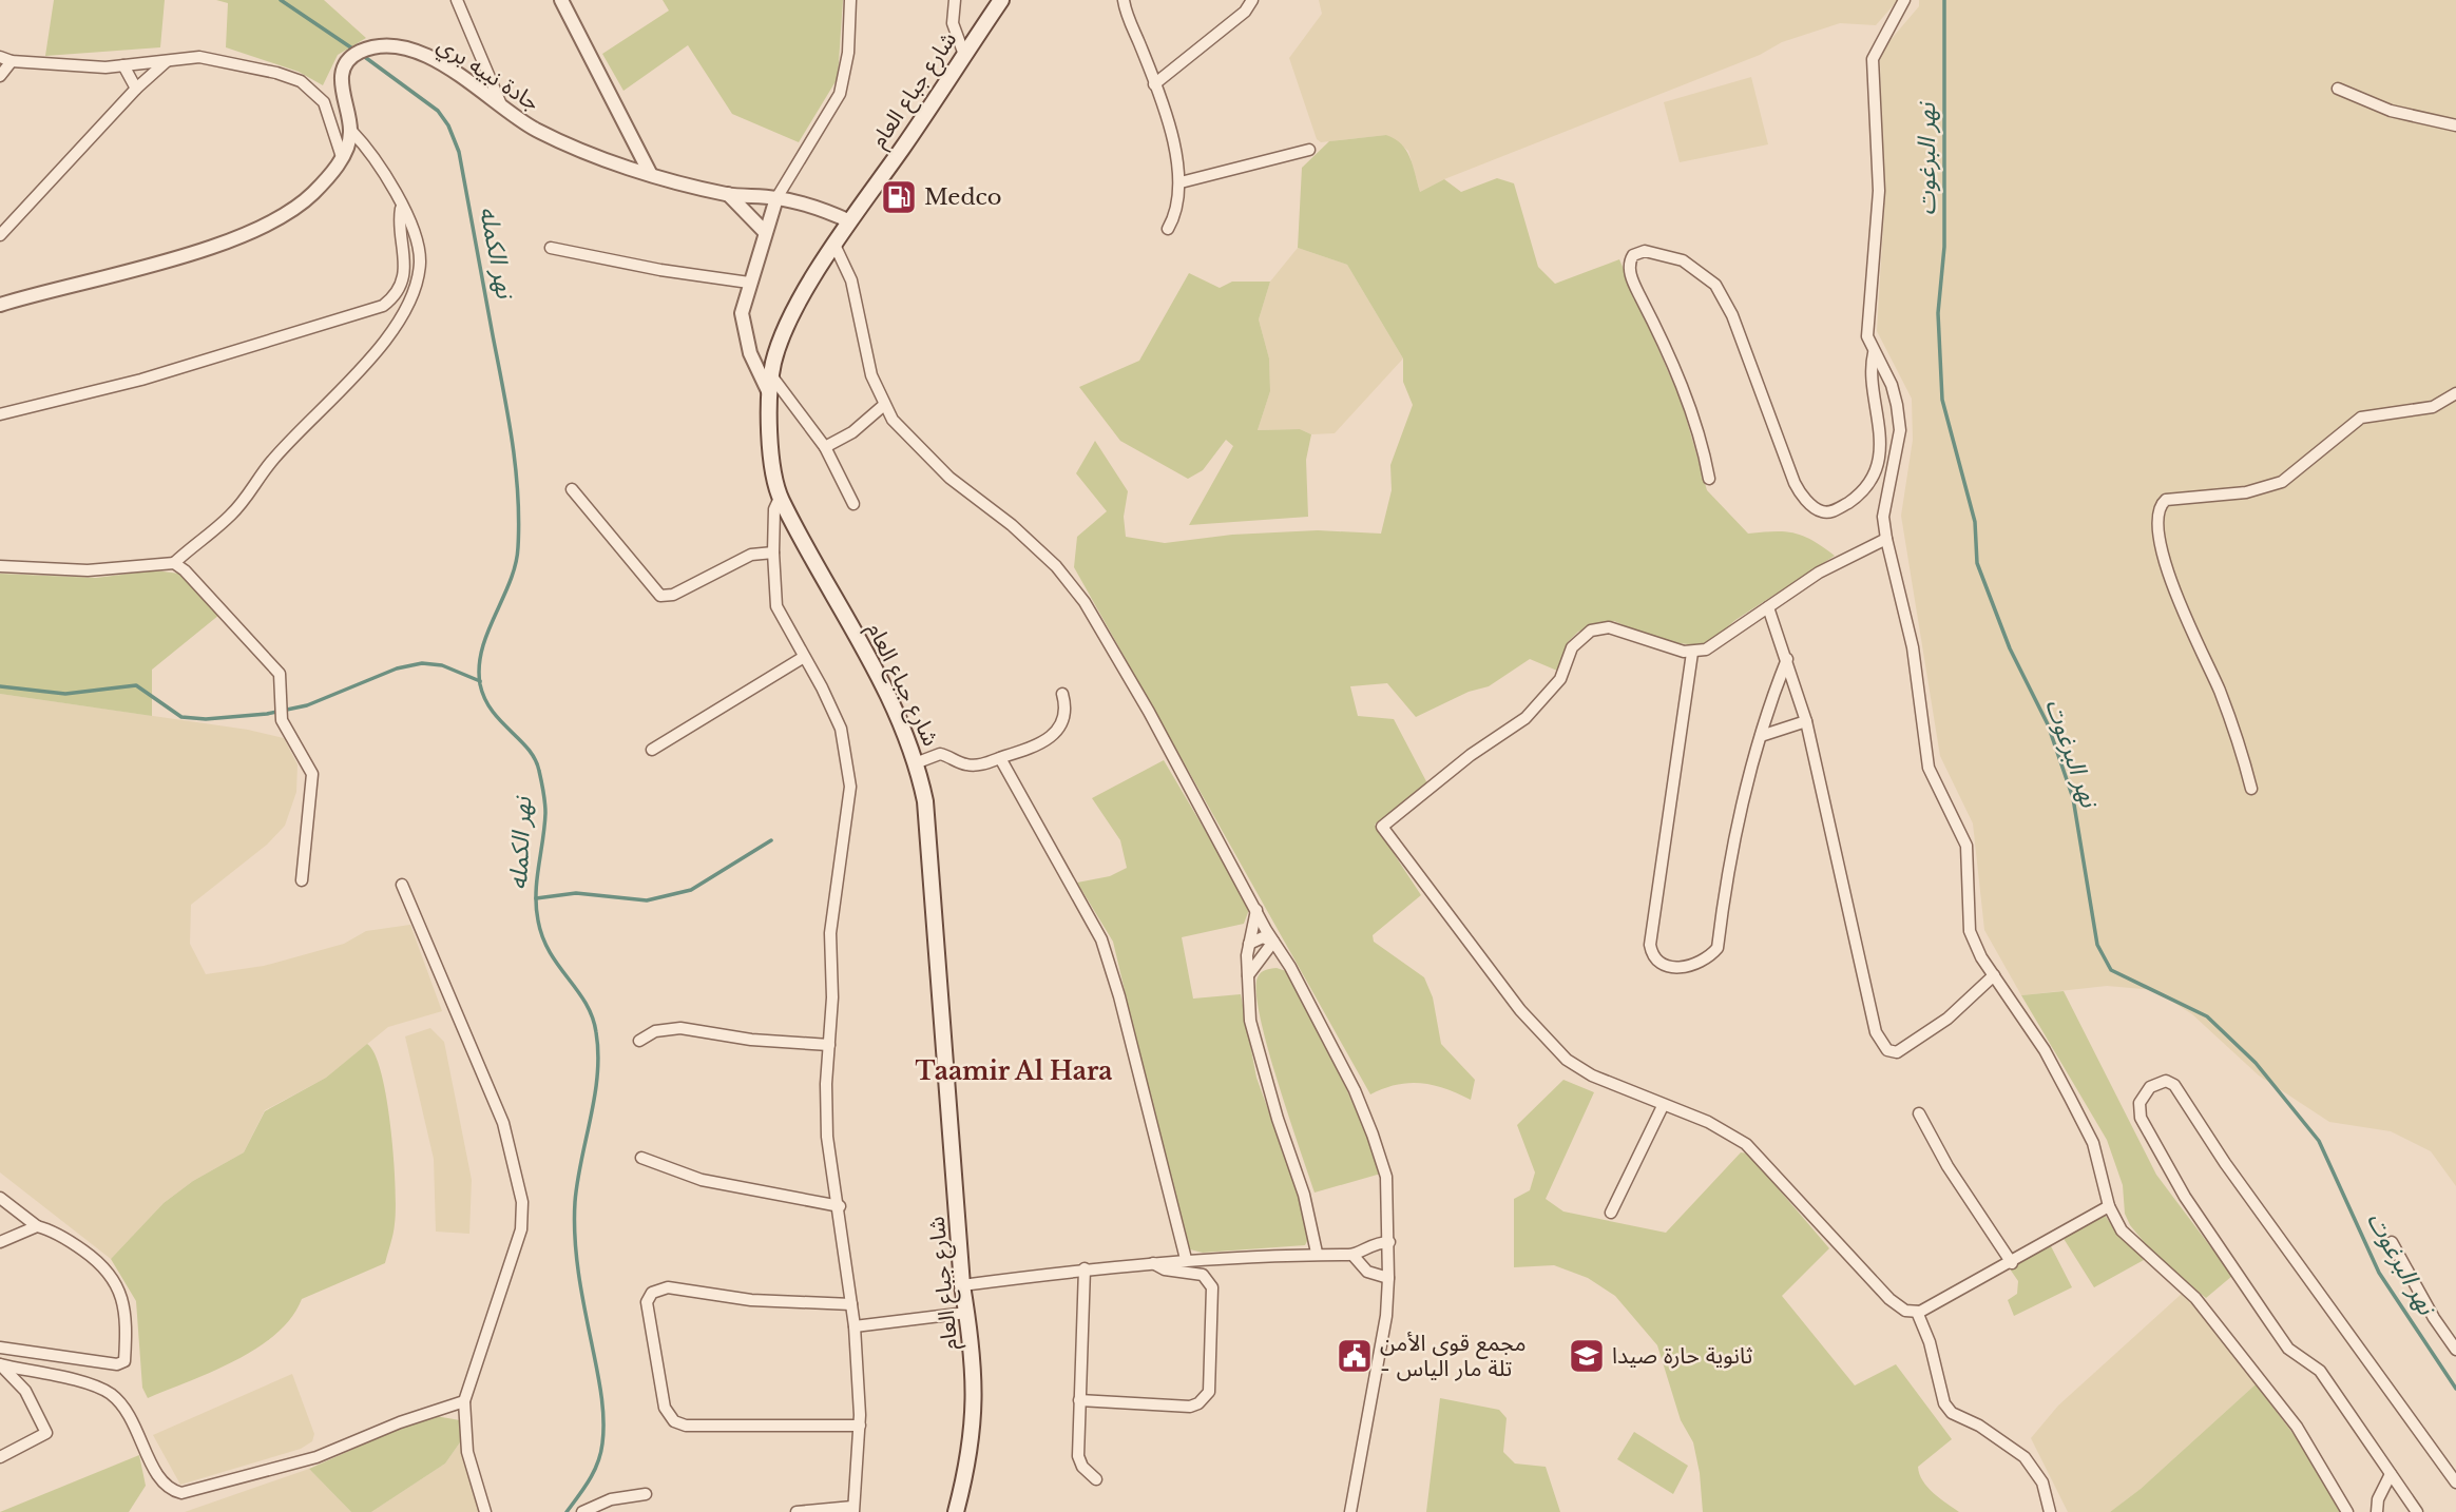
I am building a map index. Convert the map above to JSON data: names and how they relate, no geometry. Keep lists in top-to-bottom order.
{
  "streets": {
    "main road": ["شارع جباع العام"],
    "street": ["جادة نبيه بري"]
  },
  "crossings": [
    ["جادة نبيه بري", "شارع جباع العام"]
  ],
  "districts": ["Taamir Al Hara"],
  "water": ["نهر البرغوت", "نهر الكمله"],
  "places": {
    "fuel station": ["Medco"],
    "public building": ["مجمع قوى الأمن - تلة مار الياس"],
    "school or university": ["ثانوية حارة صيدا"]
  }
}
